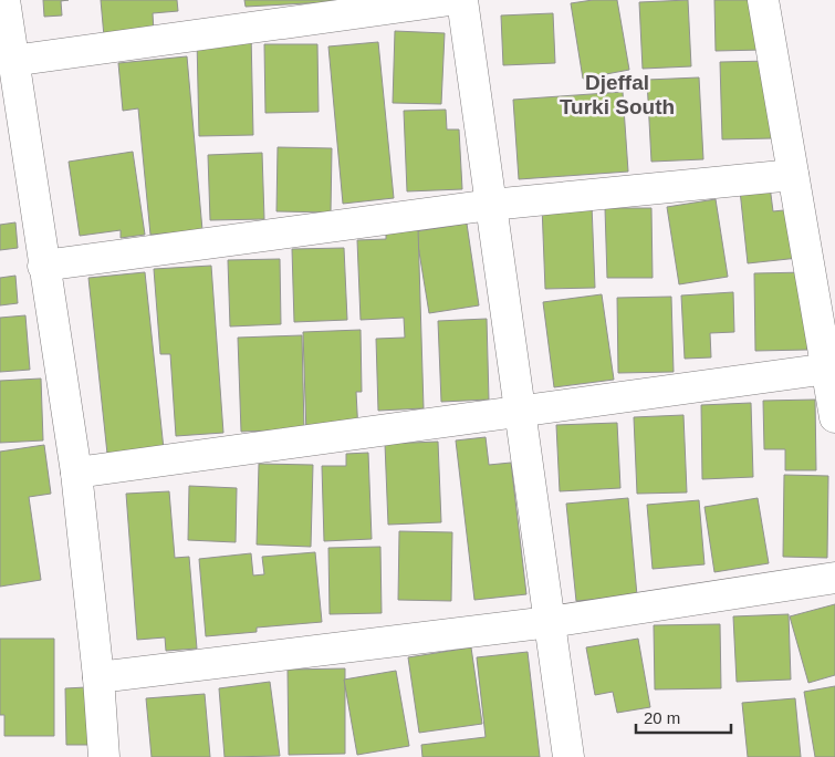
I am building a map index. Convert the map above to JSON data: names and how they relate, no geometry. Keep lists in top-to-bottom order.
{
  "districts": ["Djeffal Turki South"],
  "scale_bar": "20 m"
}
